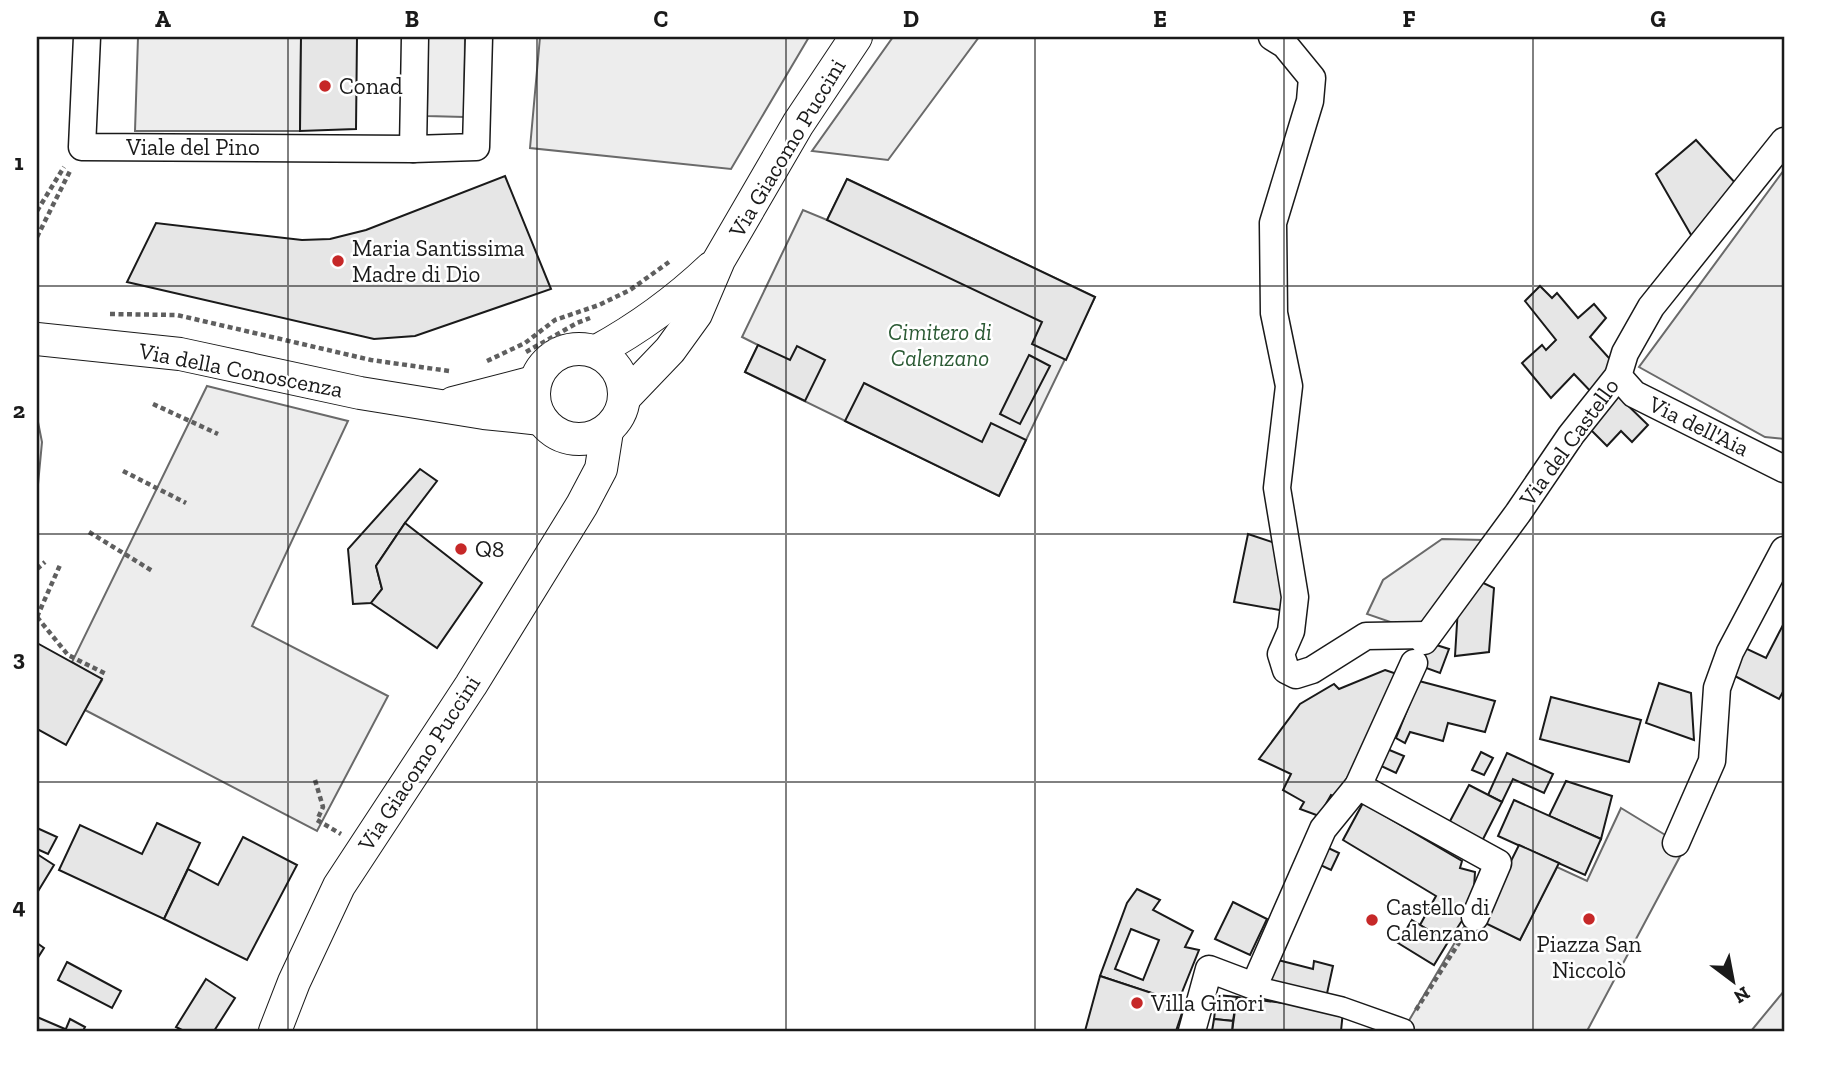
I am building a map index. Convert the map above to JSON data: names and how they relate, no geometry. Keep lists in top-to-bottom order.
{
  "streets": {
    "street": [
      "Viale del Pino",
      "Via Giacomo Puccini",
      "Via della Conoscenza",
      "Via dell'Aia",
      "Via del Castello"
    ]
  },
  "crossings": [
    ["Via Giacomo Puccini", "Via della Conoscenza"],
    ["Via dell'Aia", "Via del Castello"]
  ],
  "parks": ["Cimitero di Calenzano"],
  "places": [
    "Conad",
    "Maria Santissima Madre di Dio",
    "Q8",
    "Piazza San Niccolò",
    "Castello di Calenzano",
    "Villa Ginori"
  ],
  "north": "bottom right",
  "grid": {
    "columns": [
      "A",
      "B",
      "C",
      "D",
      "E",
      "F",
      "G"
    ],
    "rows": [
      "1",
      "2",
      "3",
      "4"
    ]
  }
}
